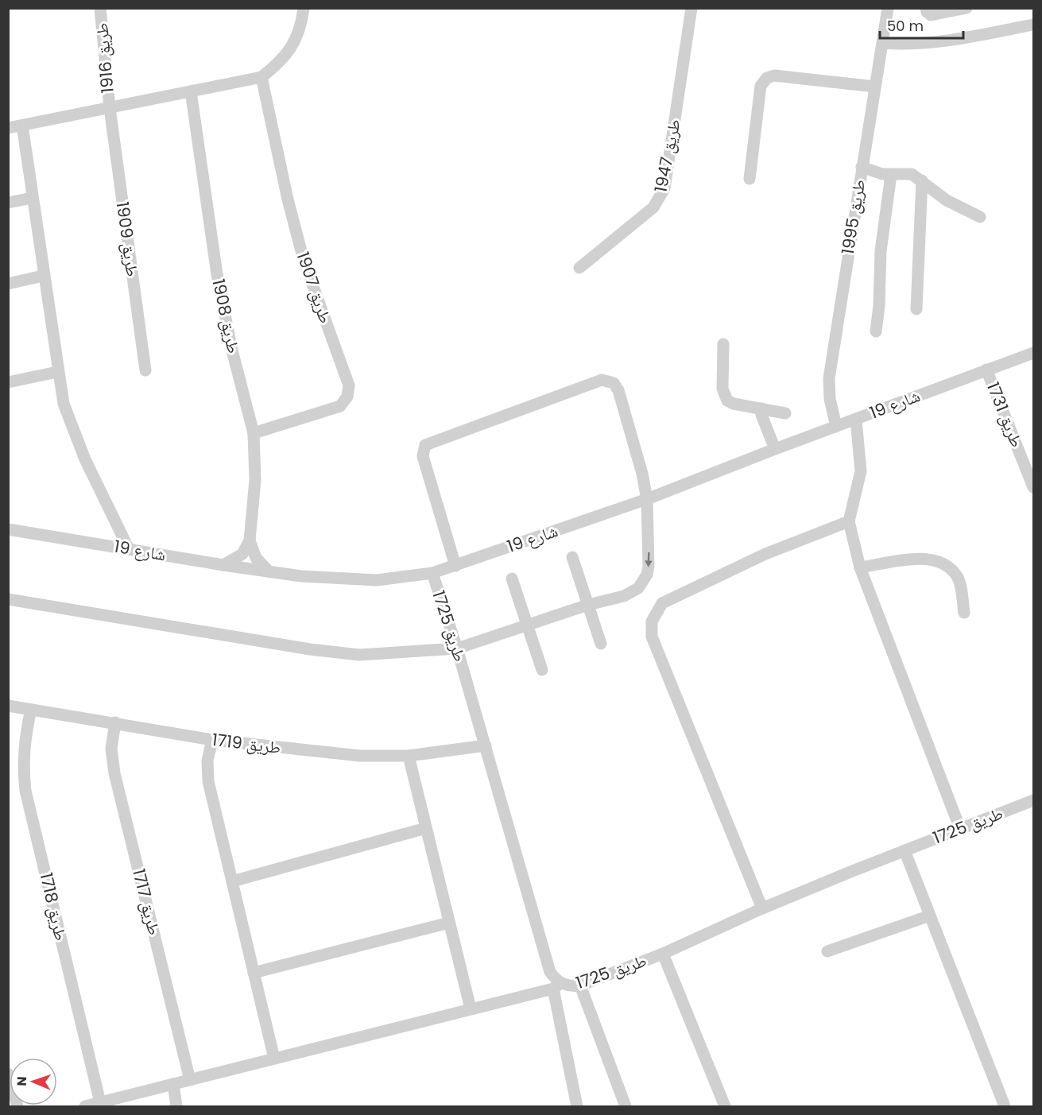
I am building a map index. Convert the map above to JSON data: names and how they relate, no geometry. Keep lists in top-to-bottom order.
{
  "streets": {
    "street": [
      "طريق 1916",
      "طريق 1947",
      "طريق 1995",
      "طريق 1909",
      "طريق 1907",
      "طريق 1908",
      "شارع 19",
      "طريق 1731",
      "طريق 1725",
      "طريق 1719",
      "طريق 1717",
      "طريق 1718"
    ]
  },
  "crossings": [
    ["طريق 1916", "طريق 1909"],
    ["طريق 1995", "شارع 19"],
    ["طريق 1907", "طريق 1908"],
    ["شارع 19", "طريق 1731"],
    ["شارع 19", "طريق 1725"],
    ["طريق 1725", "طريق 1719"],
    ["طريق 1719", "طريق 1717"],
    ["طريق 1719", "طريق 1718"]
  ],
  "scale_bar": "50 m",
  "north": "left"
}
